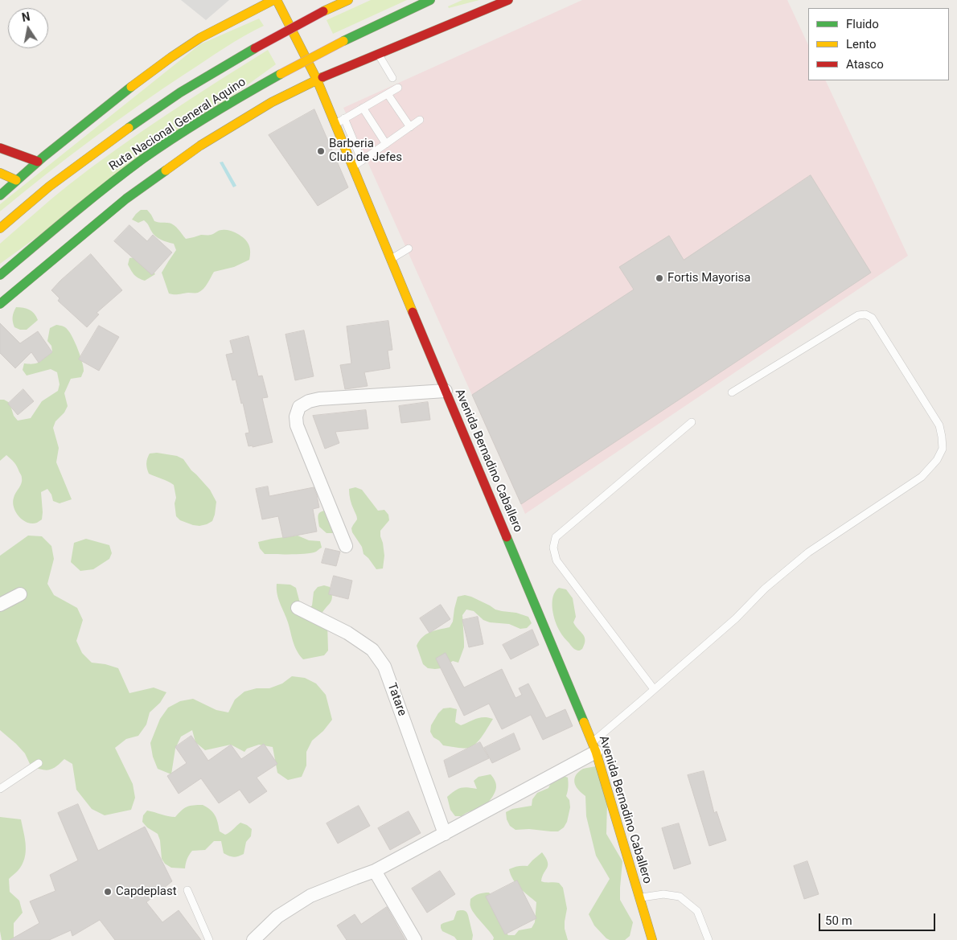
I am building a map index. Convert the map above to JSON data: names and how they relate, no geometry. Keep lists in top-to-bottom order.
{
  "streets": {
    "main road": ["Ruta Nacional General Aquino", "Avenida Bernadino Caballero"],
    "street": ["Tatare"]
  },
  "places": ["Barberia Club de Jefes", "Fortis Mayorisa", "Capdeplast"],
  "legend": ["Fluido", "Lento", "Atasco"],
  "scale_bar": "50 m",
  "north": "top"
}
